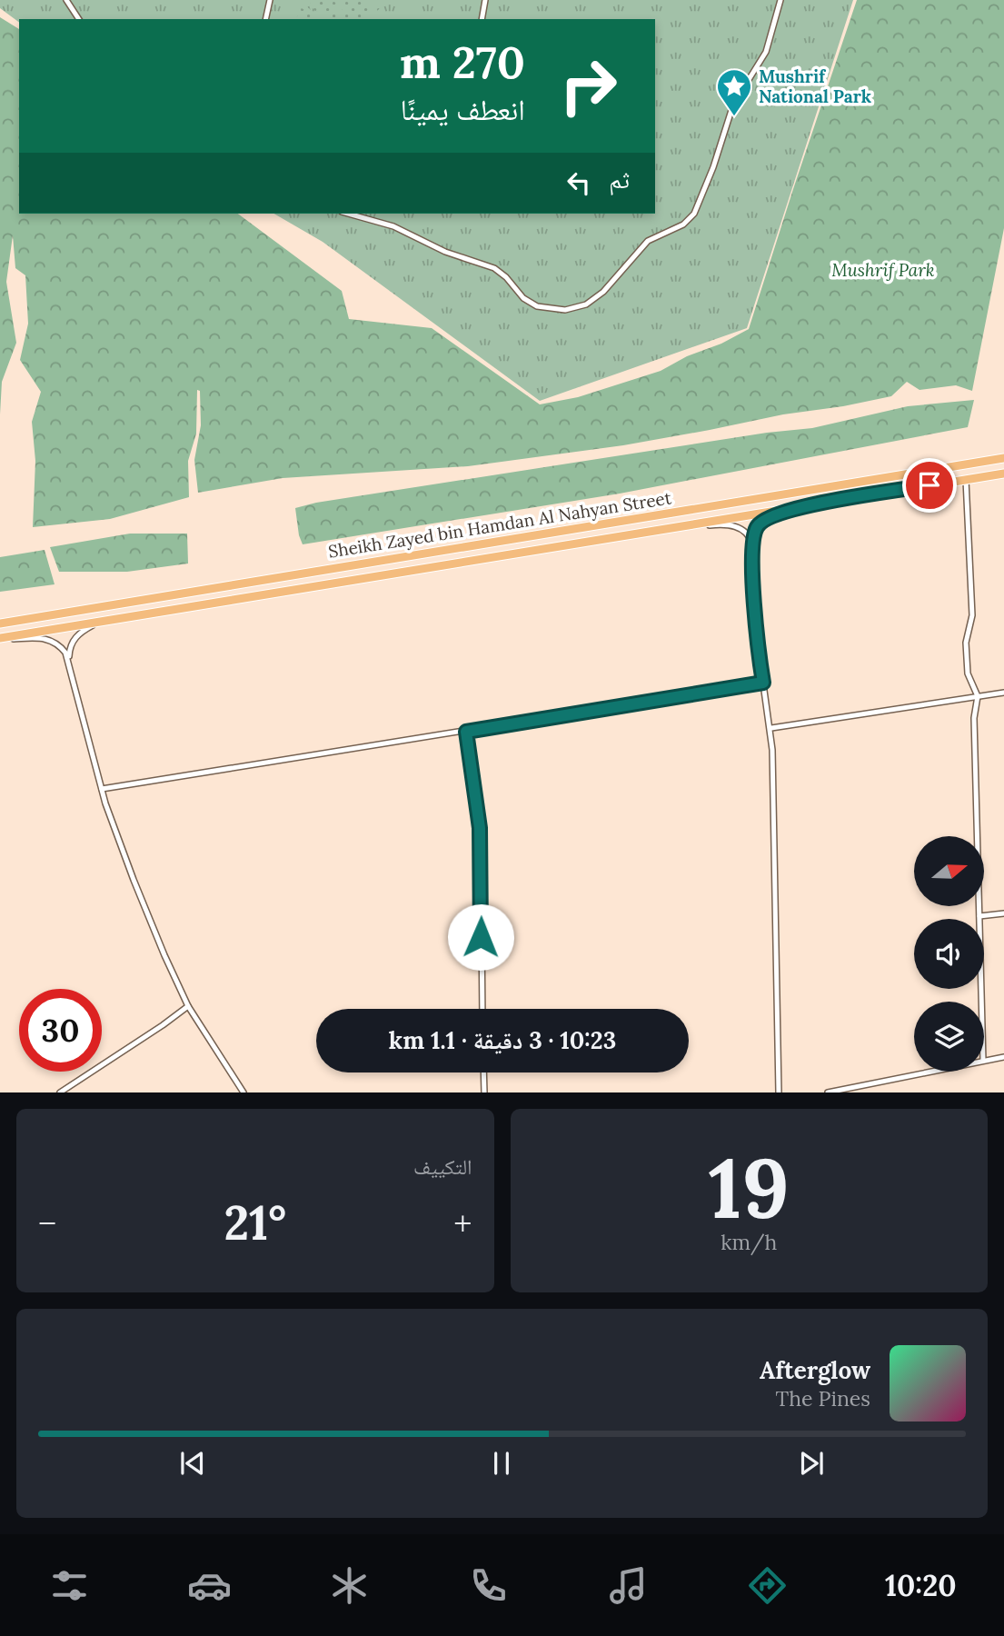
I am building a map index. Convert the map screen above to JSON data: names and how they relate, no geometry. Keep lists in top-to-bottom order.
{
  "streets": {
    "highway": ["Sheikh Zayed bin Hamdan Al Nahyan Street"]
  },
  "parks": ["Mushrif Park"],
  "places": {
    "place": ["Mushrif National Park"]
  },
  "north": "right",
  "page": {
    "turn": ["270 m", "انعطف يمينًا"],
    "then": "ثم",
    "limit": "30",
    "trip": "10:23 · 3 دقيقة · 1.1 km",
    "tile": [
      ["19", "km/h"],
      "التكييف"
    ],
    "heat": ["−", "21°", "+"],
    "song": ["Afterglow", "The Pines"],
    "tabs": "10:20"
  }
}
